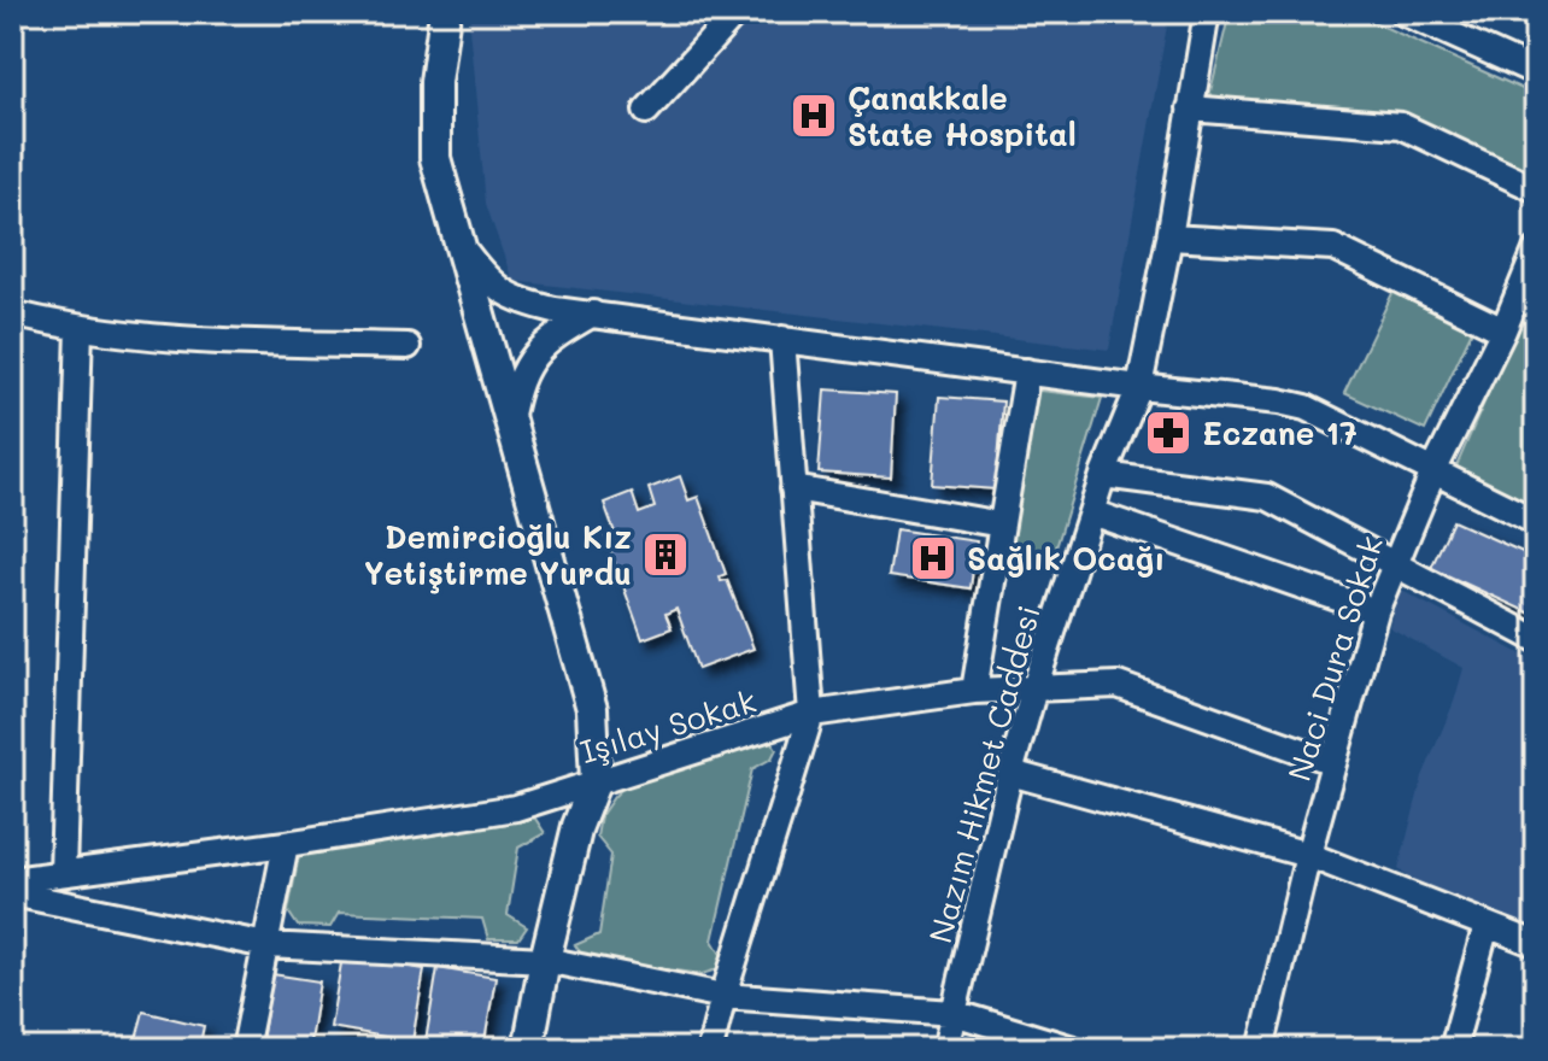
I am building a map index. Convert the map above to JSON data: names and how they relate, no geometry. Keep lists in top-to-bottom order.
{
  "streets": {
    "street": ["Naci Dura Sokak", "Işılay Sokak", "Nazım Hikmet Caddesi"]
  },
  "crossings": [
    ["Naci Dura Sokak", "Işılay Sokak"],
    ["Işılay Sokak", "Nazım Hikmet Caddesi"]
  ],
  "places": {
    "hospital": ["Çanakkale State Hospital", "Sağlık Ocağı"],
    "pharmacy": ["Eczane 17"],
    "building": ["Demircioğlu Kız Yetiştirme Yurdu"]
  }
}
